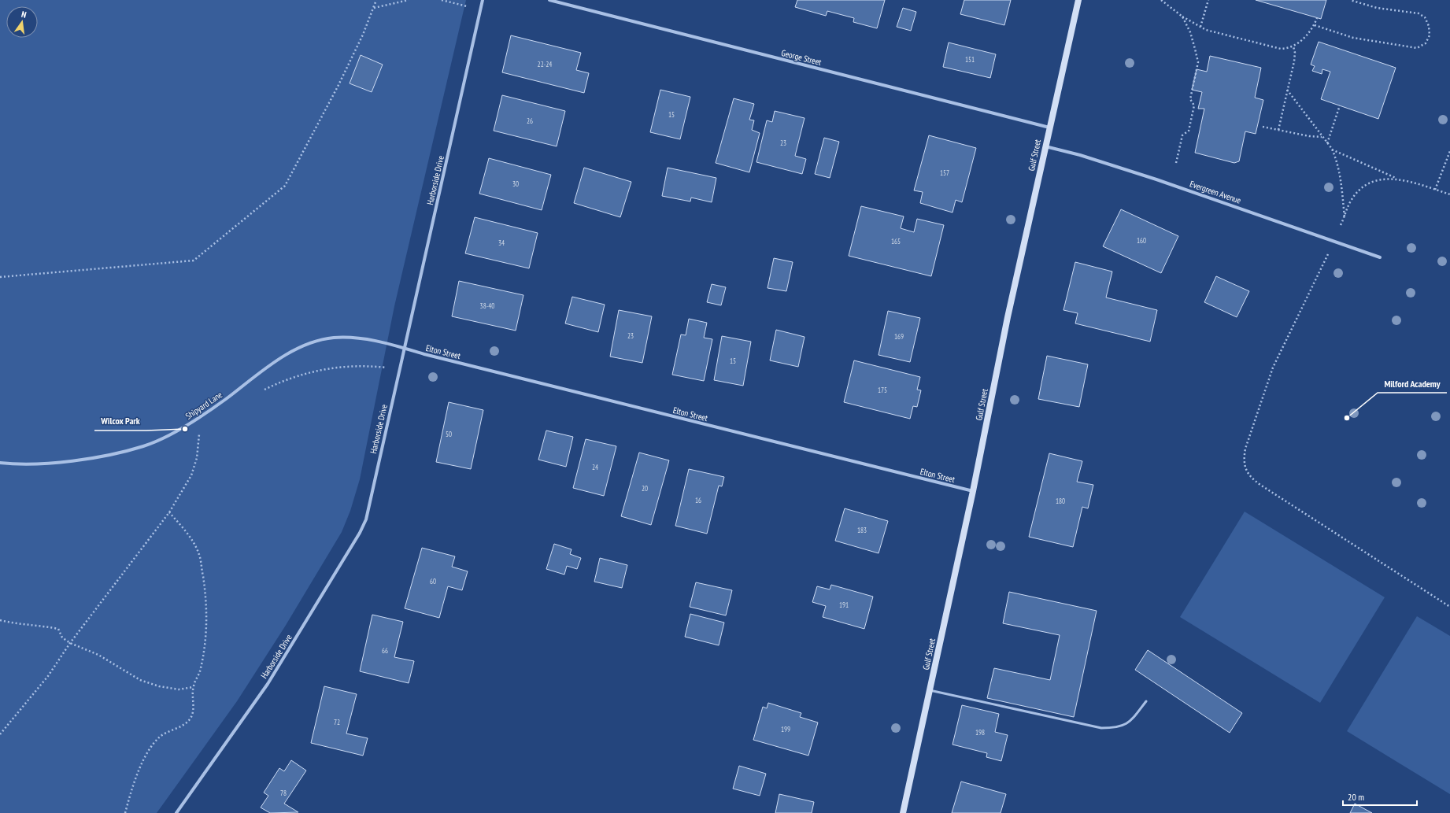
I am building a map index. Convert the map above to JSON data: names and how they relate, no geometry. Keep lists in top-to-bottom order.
{
  "streets": {
    "main road": ["Gulf Street"],
    "street": [
      "George Street",
      "Harborside Drive",
      "Evergreen Avenue",
      "Elton Street",
      "Shipyard Lane"
    ]
  },
  "crossings": [
    ["George Street", "Gulf Street"],
    ["Gulf Street", "Evergreen Avenue"],
    ["Gulf Street", "Elton Street"],
    ["Harborside Drive", "Elton Street"],
    ["Harborside Drive", "Shipyard Lane"],
    ["Elton Street", "Shipyard Lane"]
  ],
  "places": ["Milford Academy", "Wilcox Park"],
  "house_numbers": [
    "151",
    "22-24",
    "15",
    "26",
    "23",
    "157",
    "30",
    "160",
    "165",
    "34",
    "38-40",
    "23",
    "169",
    "15",
    "175",
    "50",
    "24",
    "20",
    "16",
    "180",
    "183",
    "60",
    "191",
    "66",
    "72",
    "199",
    "198",
    "78"
  ],
  "scale_bar": "20 m",
  "north": "top"
}
